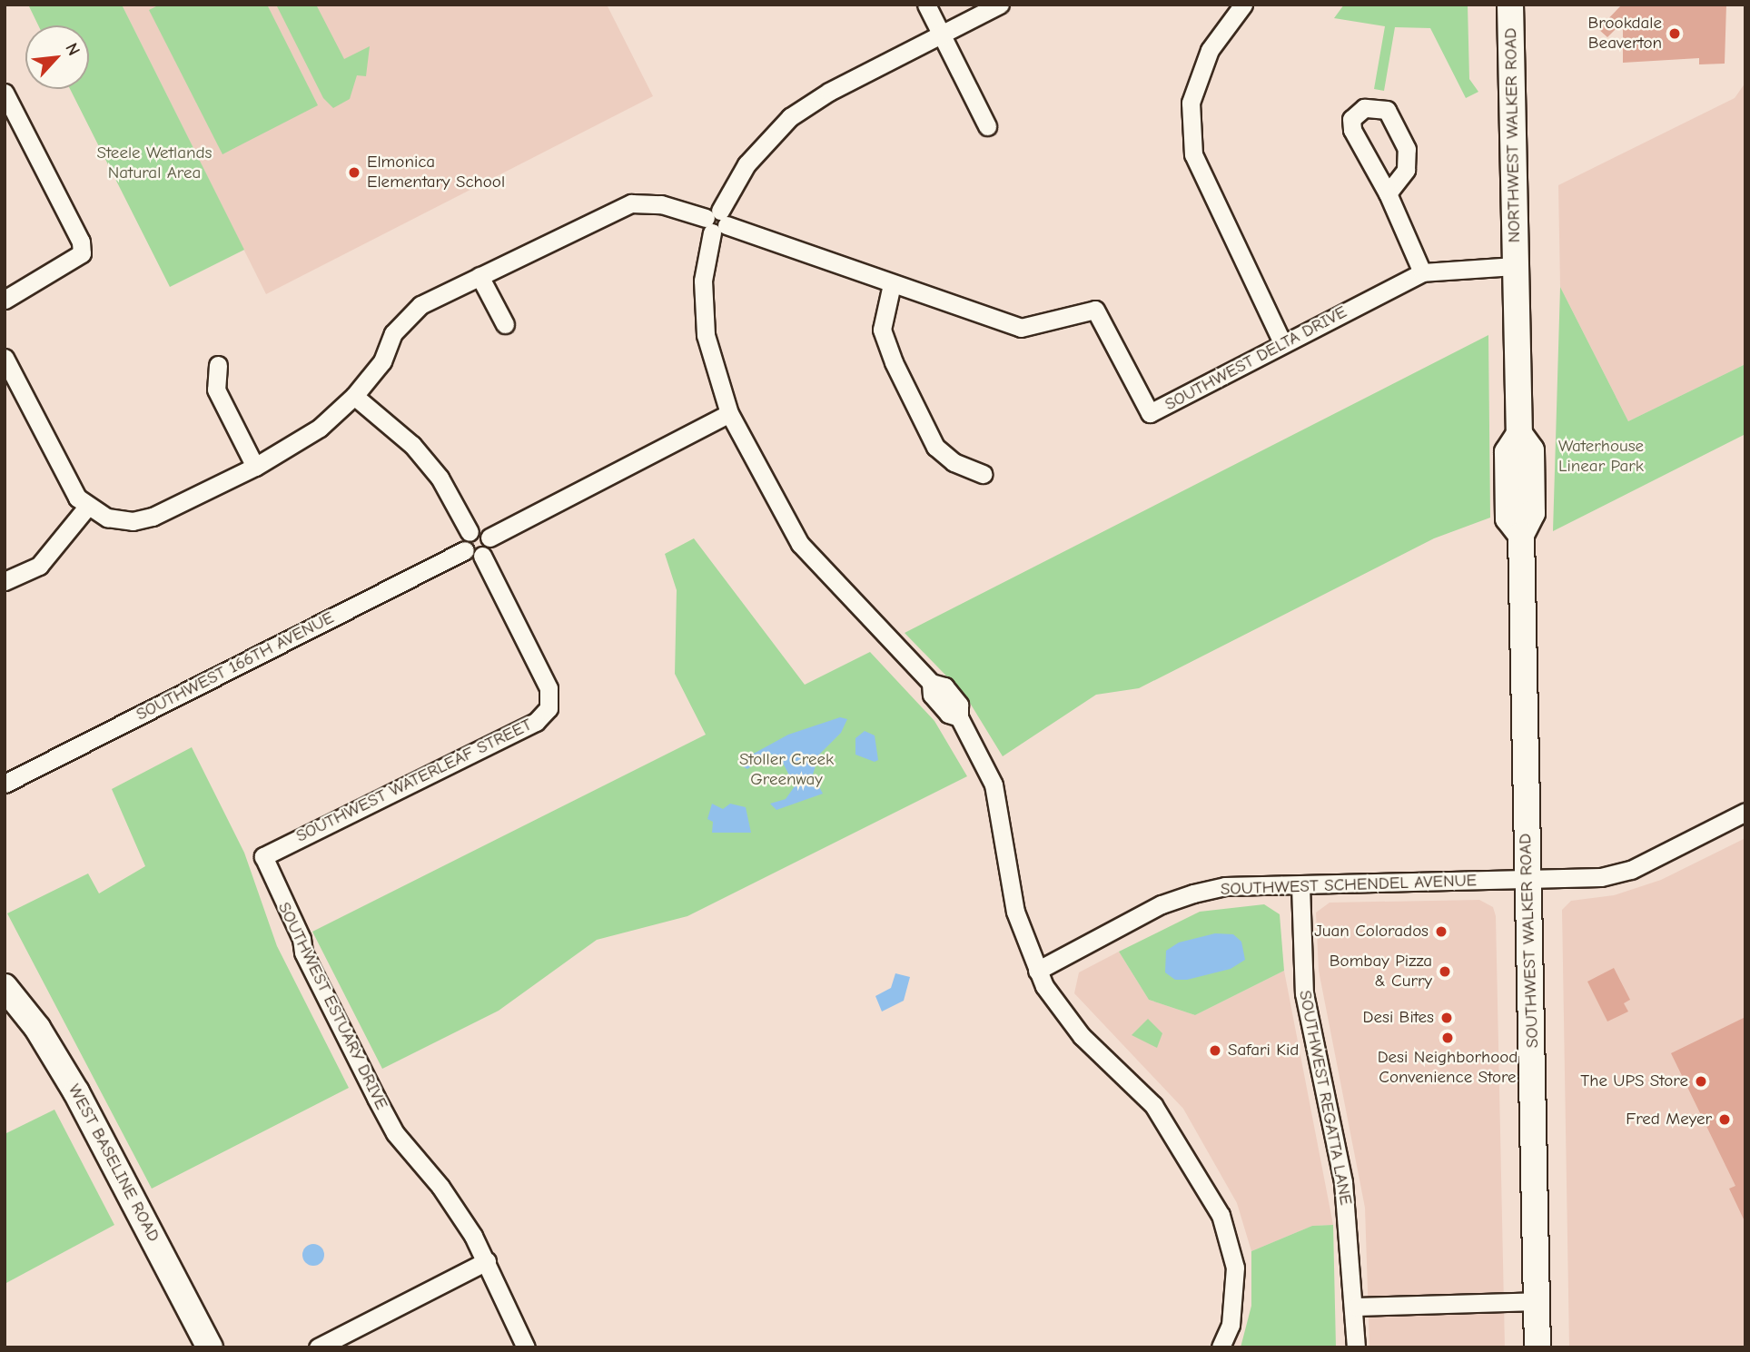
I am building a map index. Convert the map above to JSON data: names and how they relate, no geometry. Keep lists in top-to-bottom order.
{
  "streets": {
    "main road": ["NORTHWEST WALKER ROAD", "SOUTHWEST WALKER ROAD", "WEST BASELINE ROAD"],
    "street": [
      "SOUTHWEST DELTA DRIVE",
      "SOUTHWEST 166TH AVENUE",
      "SOUTHWEST WATERLEAF STREET",
      "SOUTHWEST SCHENDEL AVENUE",
      "SOUTHWEST ESTUARY DRIVE",
      "SOUTHWEST REGATTA LANE"
    ]
  },
  "crossings": [
    ["NORTHWEST WALKER ROAD", "SOUTHWEST DELTA DRIVE"],
    ["NORTHWEST WALKER ROAD", "SOUTHWEST WALKER ROAD"],
    ["SOUTHWEST DELTA DRIVE", "SOUTHWEST WALKER ROAD"],
    ["SOUTHWEST 166TH AVENUE", "SOUTHWEST WATERLEAF STREET"],
    ["SOUTHWEST WATERLEAF STREET", "SOUTHWEST ESTUARY DRIVE"],
    ["SOUTHWEST SCHENDEL AVENUE", "SOUTHWEST WALKER ROAD"],
    ["SOUTHWEST SCHENDEL AVENUE", "SOUTHWEST REGATTA LANE"]
  ],
  "parks": ["Steele Wetlands Natural Area", "Waterhouse Linear Park", "Stoller Creek Greenway"],
  "places": [
    "Brookdale Beaverton",
    "Elmonica Elementary School",
    "Juan Colorados",
    "Bombay Pizza & Curry",
    "Desi Bites",
    "Desi Neighborhood Convenience Store",
    "Safari Kid",
    "The UPS Store",
    "Fred Meyer"
  ],
  "north": "top right"
}
